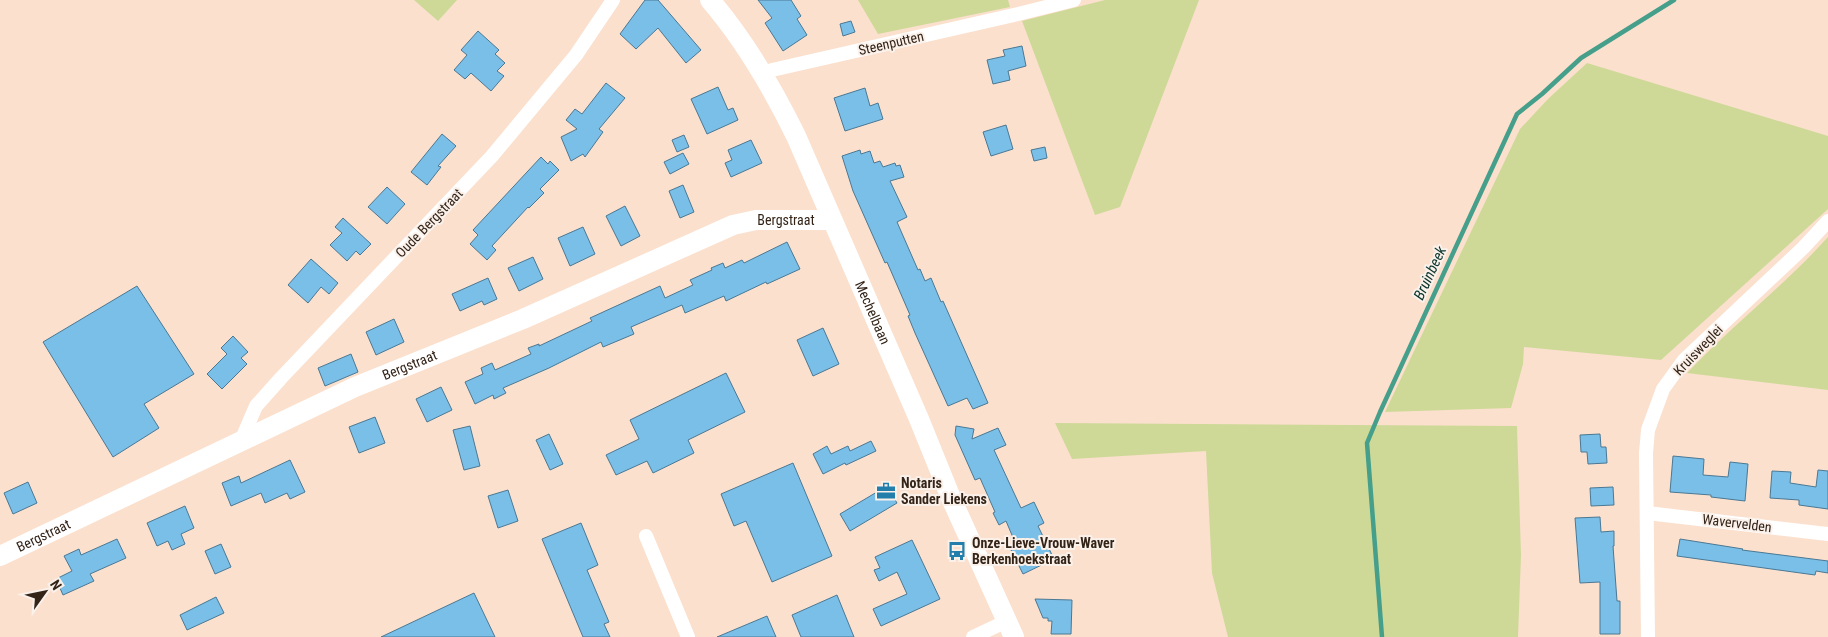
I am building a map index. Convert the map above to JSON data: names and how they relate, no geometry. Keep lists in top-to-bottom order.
{
  "streets": {
    "street": [
      "Steenputten",
      "Bergstraat",
      "Oude Bergstraat",
      "Mechelbaan",
      "Kruisweglei",
      "Wavervelden"
    ]
  },
  "crossings": [
    ["Steenputten", "Mechelbaan"],
    ["Bergstraat", "Oude Bergstraat"],
    ["Bergstraat", "Mechelbaan"],
    ["Kruisweglei", "Wavervelden"]
  ],
  "water": ["Bruinbeek"],
  "places": {
    "office": ["Notaris Sander Liekens"],
    "bus stop": ["Onze-Lieve-Vrouw-Waver Berkenhoekstraat"]
  },
  "north": "top right"
}
